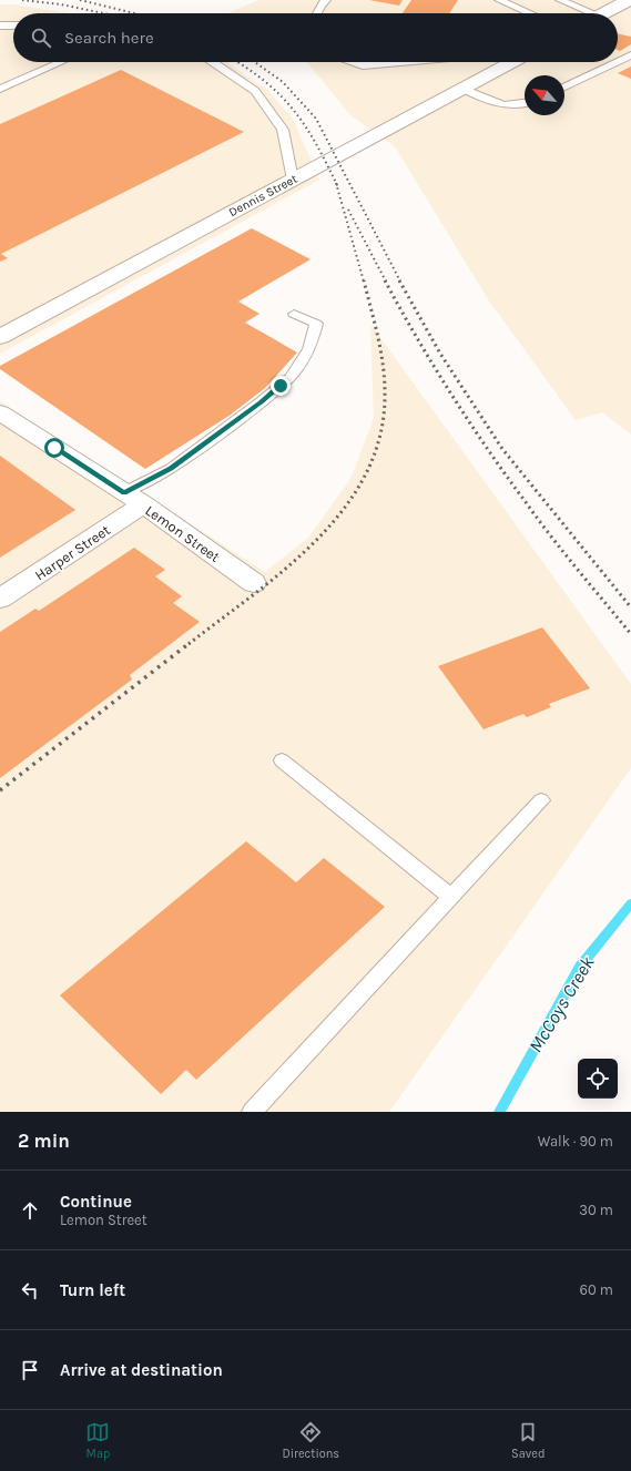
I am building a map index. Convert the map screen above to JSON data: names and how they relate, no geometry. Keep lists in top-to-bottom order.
{
  "streets": {
    "street": ["Dennis Street", "Lemon Street", "Harper Street"]
  },
  "crossings": [
    ["Lemon Street", "Harper Street"]
  ],
  "water": ["McCoys Creek"],
  "north": "top left",
  "page": {
    "search": "Search here",
    "heading": ["2 min", "Walk · 90 m"],
    "list": [
      ["Continue", "Lemon Street", "30 m"],
      ["Turn left", "60 m"],
      "Arrive at destination"
    ],
    "nav": ["Map", "Directions", "Saved"]
  }
}
